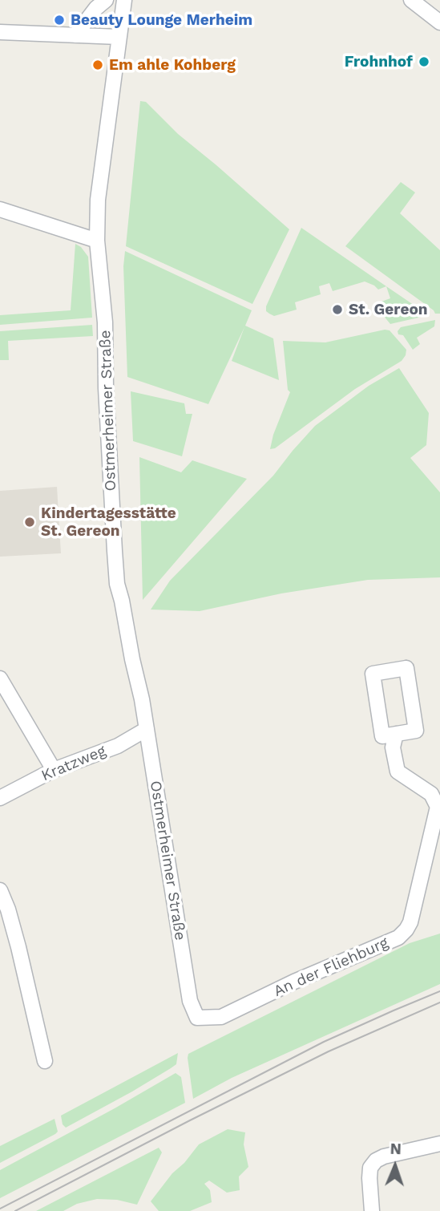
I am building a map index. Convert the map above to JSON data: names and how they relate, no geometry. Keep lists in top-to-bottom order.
{
  "streets": {
    "street": ["Ostmerheimer Straße", "Kratzweg", "An der Fliehburg"]
  },
  "crossings": [
    ["Ostmerheimer Straße", "Kratzweg"],
    ["Ostmerheimer Straße", "An der Fliehburg"]
  ],
  "places": [
    "Beauty Lounge Merheim",
    "Frohnhof",
    "Em ahle Kohberg",
    "St. Gereon",
    "Kindertagesstätte St. Gereon"
  ],
  "north": "top"
}
